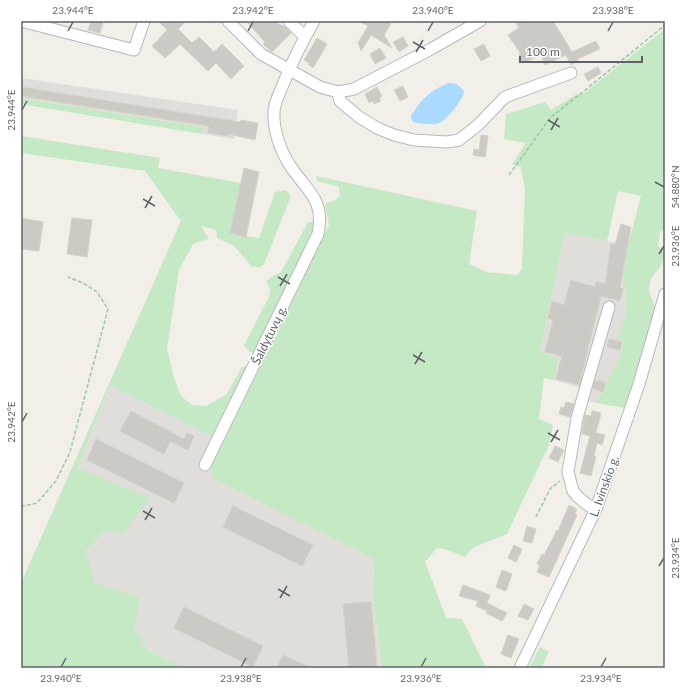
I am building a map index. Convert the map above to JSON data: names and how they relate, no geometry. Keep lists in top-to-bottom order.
{
  "streets": {
    "street": ["Šaldytuvų g.", "L. Ivinskio g."]
  },
  "scale_bar": "100 m",
  "coordinates": [
    "23.944°E",
    "23.942°E",
    "23.940°E",
    "23.938°E",
    "54.880°N",
    "23.936°E",
    "23.934°E"
  ]
}
